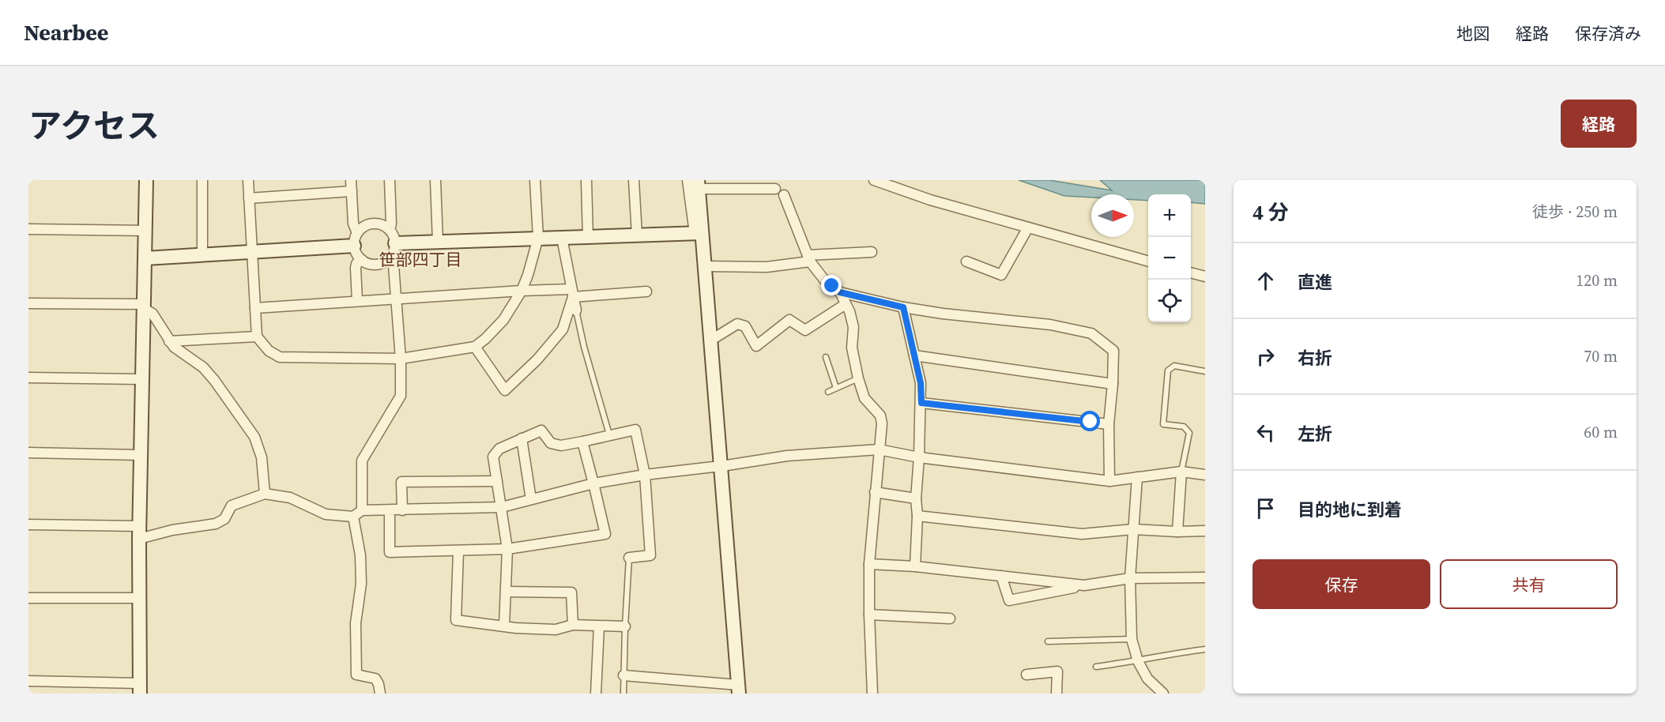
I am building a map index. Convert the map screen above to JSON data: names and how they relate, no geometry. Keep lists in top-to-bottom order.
{
  "districts": ["笹部四丁目"],
  "north": "right",
  "page": {
    "header": "Nearbee",
    "nav": ["地図", "経路", "保存済み"],
    "title": "アクセス",
    "buttons": [
      "経路",
      ["保存", "共有"]
    ],
    "heading": ["4 分", "徒歩 · 250 m"],
    "map_buttons": ["+", "−"],
    "list": [
      ["直進", "120 m"],
      ["右折", "70 m"],
      ["左折", "60 m"],
      "目的地に到着"
    ]
  }
}
